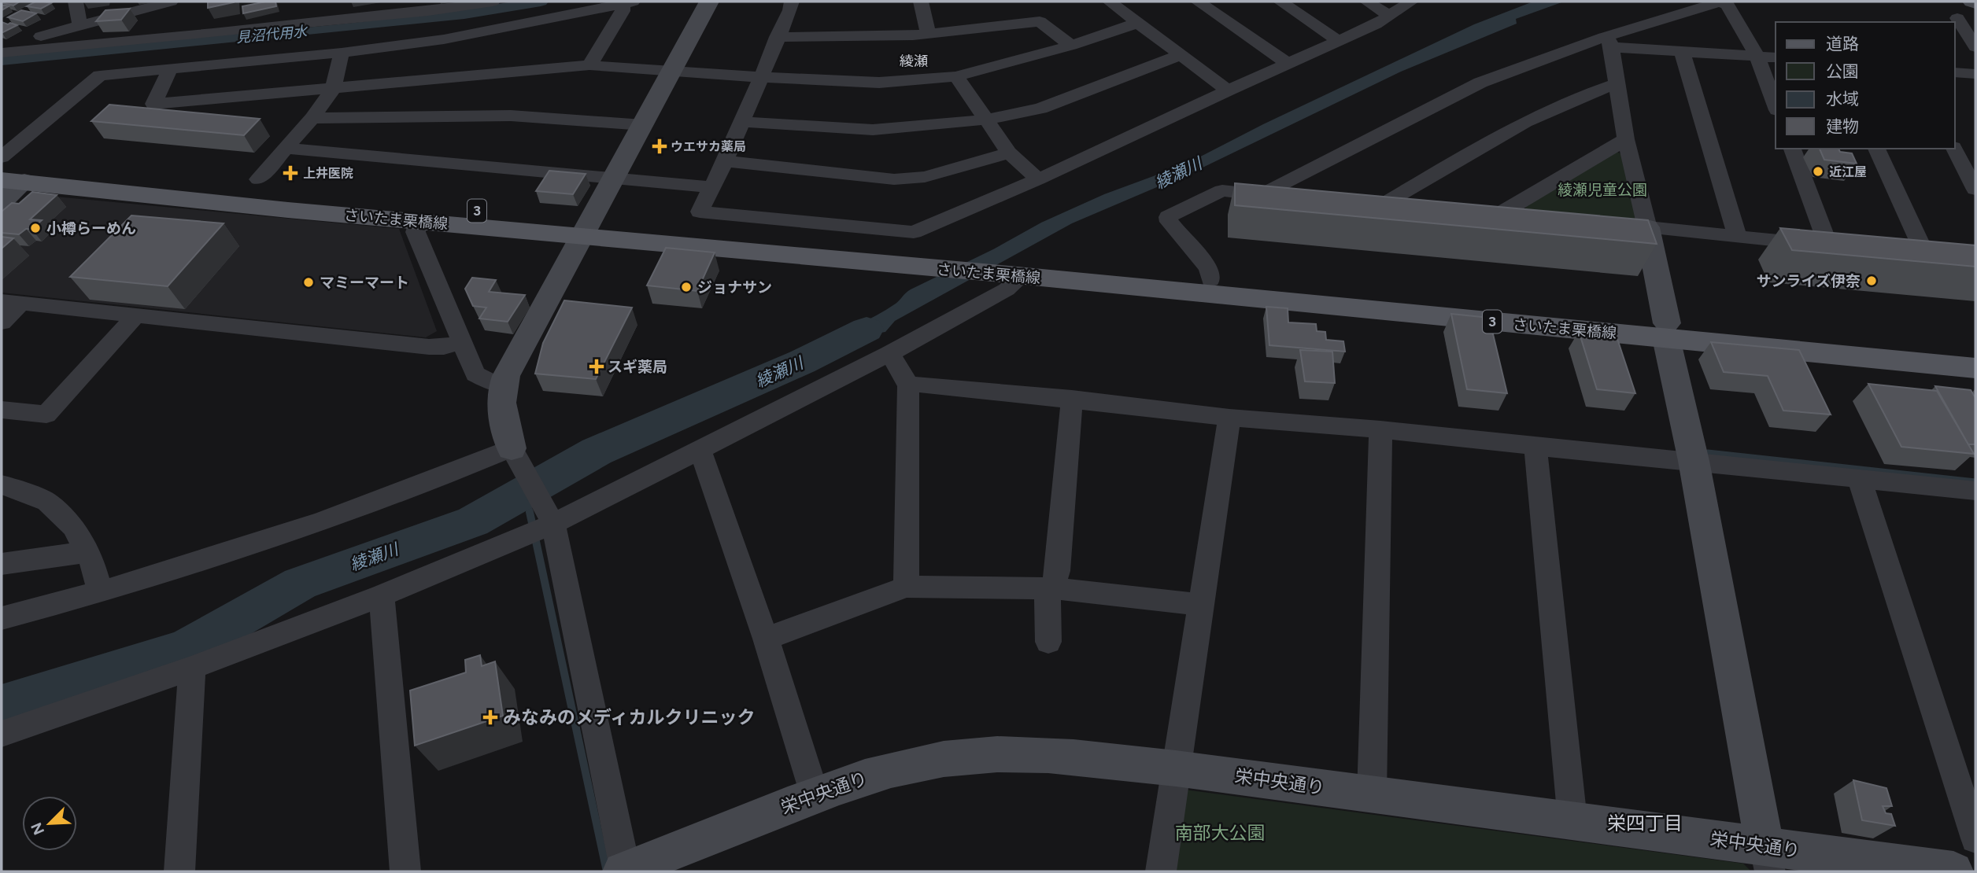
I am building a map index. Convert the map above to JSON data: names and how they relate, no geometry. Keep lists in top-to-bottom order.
{
  "streets": {
    "main road": ["3", "さいたま栗橋線"],
    "street": ["栄中央通り"]
  },
  "districts": ["綾瀬", "栄四丁目"],
  "water": ["見沼代用水", "綾瀬川"],
  "parks": ["綾瀬児童公園", "南部大公園"],
  "places": {
    "health": [
      "ウエサカ薬局",
      "上井医院",
      "スギ薬局",
      "みなみのメディカルクリニック"
    ],
    "other": [
      "近江屋",
      "小樽らーめん",
      "サンライズ伊奈",
      "マミーマート",
      "ジョナサン"
    ]
  },
  "legend": [
    "道路",
    "公園",
    "水域",
    "建物"
  ],
  "north": "bottom left"
}
